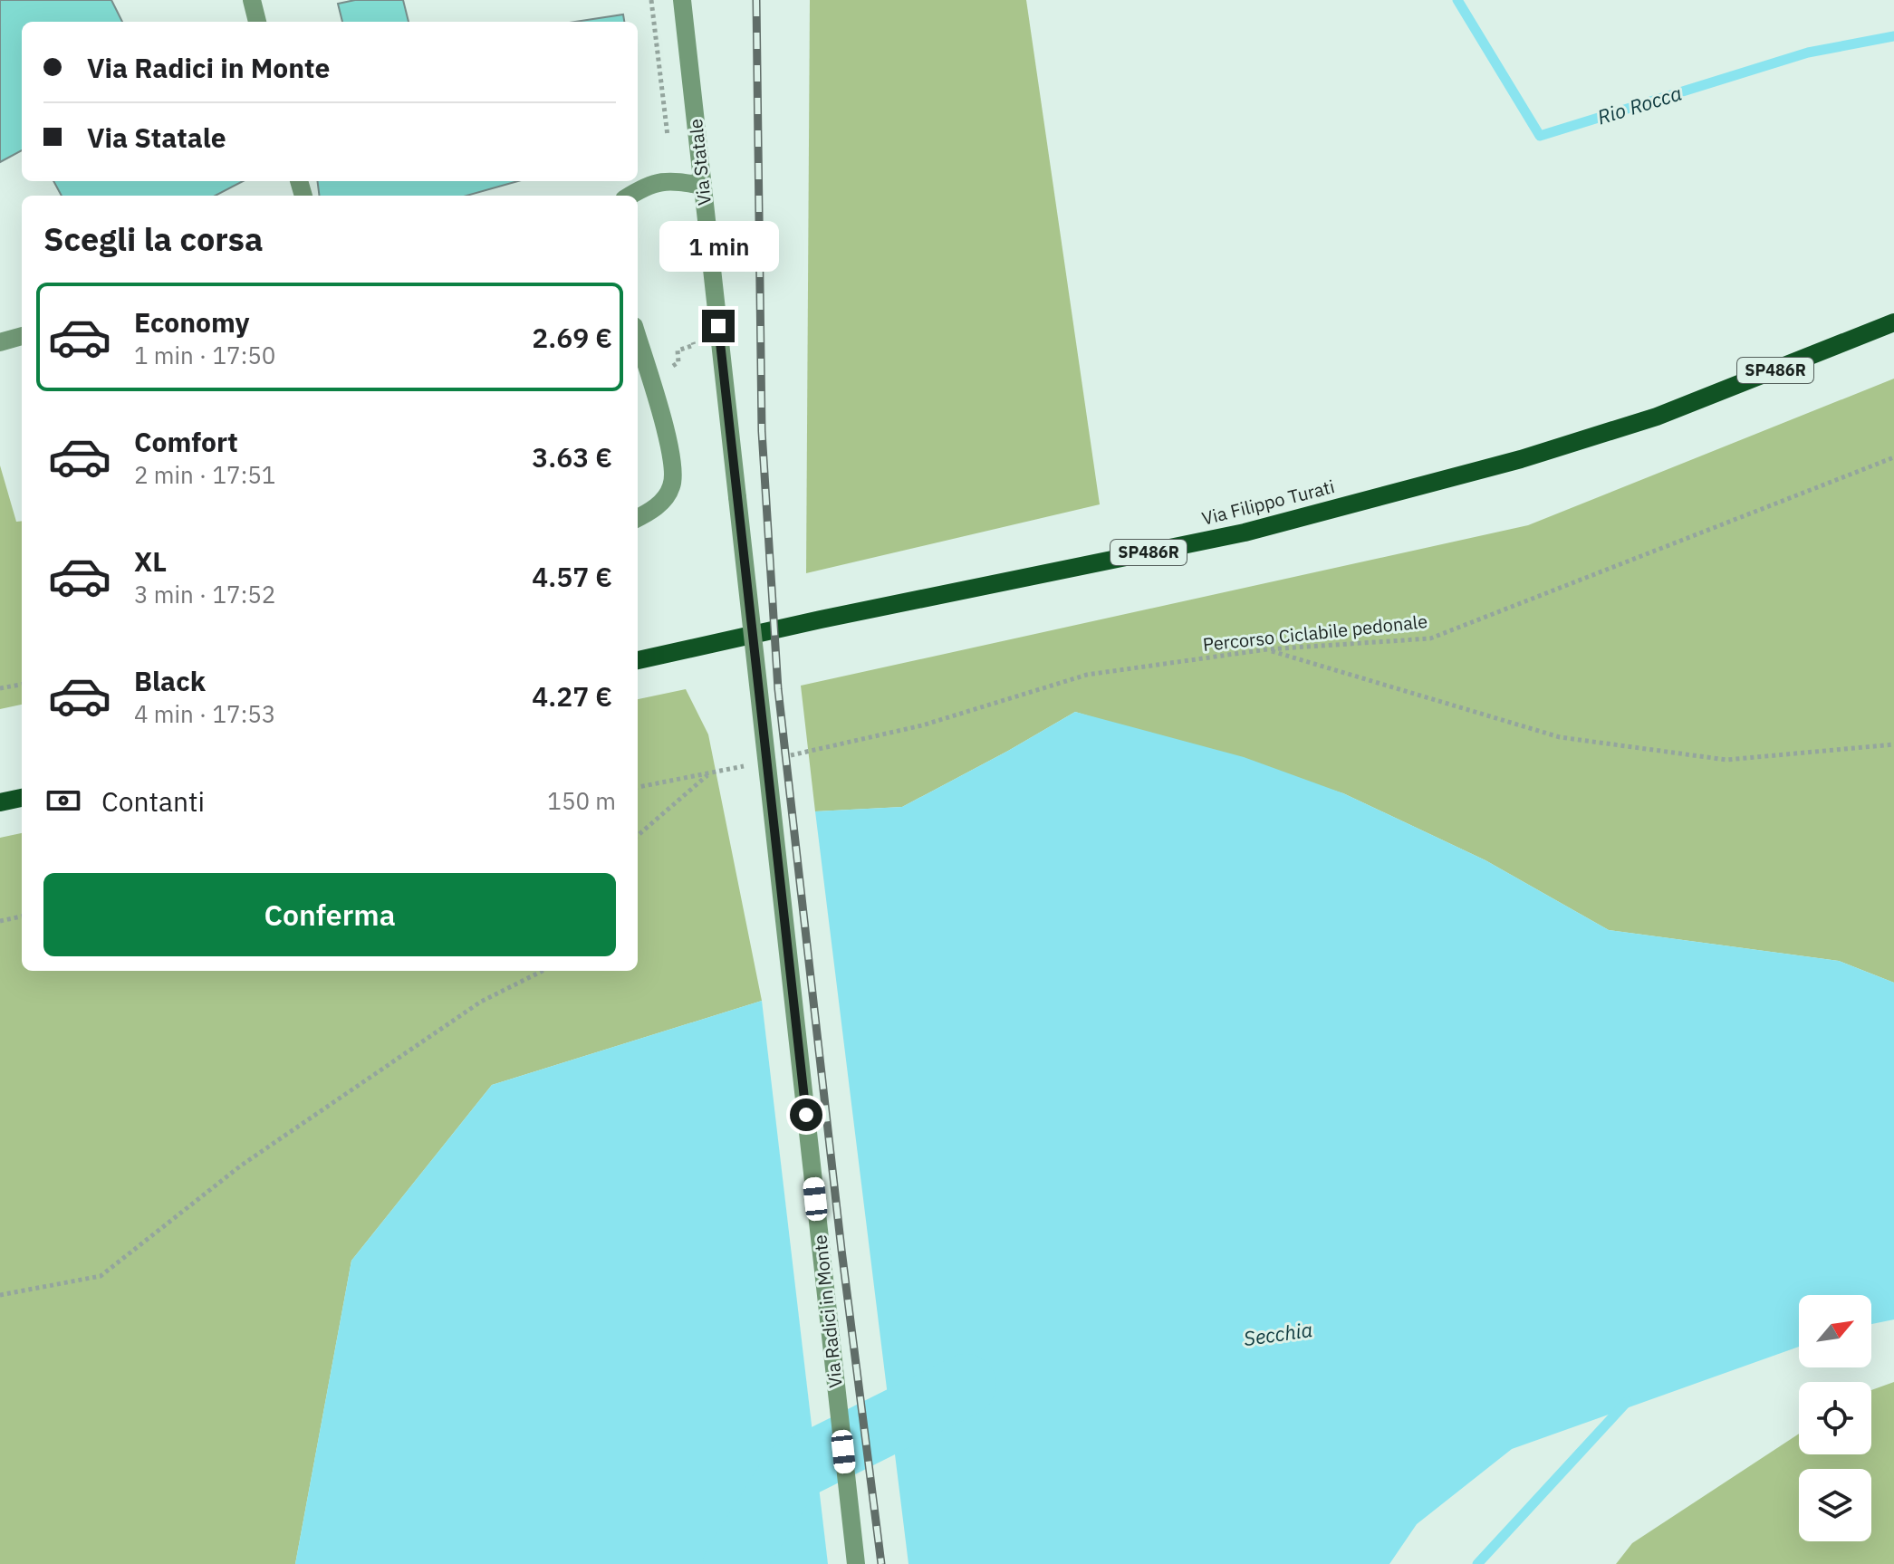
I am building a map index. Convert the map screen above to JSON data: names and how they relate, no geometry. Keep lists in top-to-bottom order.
{
  "streets": {
    "main road": ["SP486R", "Via Filippo Turati"],
    "street": ["Via Statale", "Via Radici in Monte"],
    "path": ["Percorso Ciclabile pedonale"]
  },
  "crossings": [
    ["Via Statale", "Via Radici in Monte"]
  ],
  "water": ["Rio Rocca", "Secchia"],
  "north": "top right",
  "page": {
    "banner": ["Via Radici in Monte", "Via Statale"],
    "heading": "Scegli la corsa",
    "bubble": "1 min",
    "list": [
      {
        "name": "Economy",
        "note": "1 min · 17:50",
        "value": "2.69 €"
      },
      {
        "name": "Comfort",
        "note": "2 min · 17:51",
        "value": "3.63 €"
      },
      {
        "name": "XL",
        "note": "3 min · 17:52",
        "value": "4.57 €"
      },
      {
        "name": "Black",
        "note": "4 min · 17:53",
        "value": "4.27 €"
      }
    ],
    "pay": ["Contanti", "150 m"],
    "buttons": "Conferma"
  }
}
